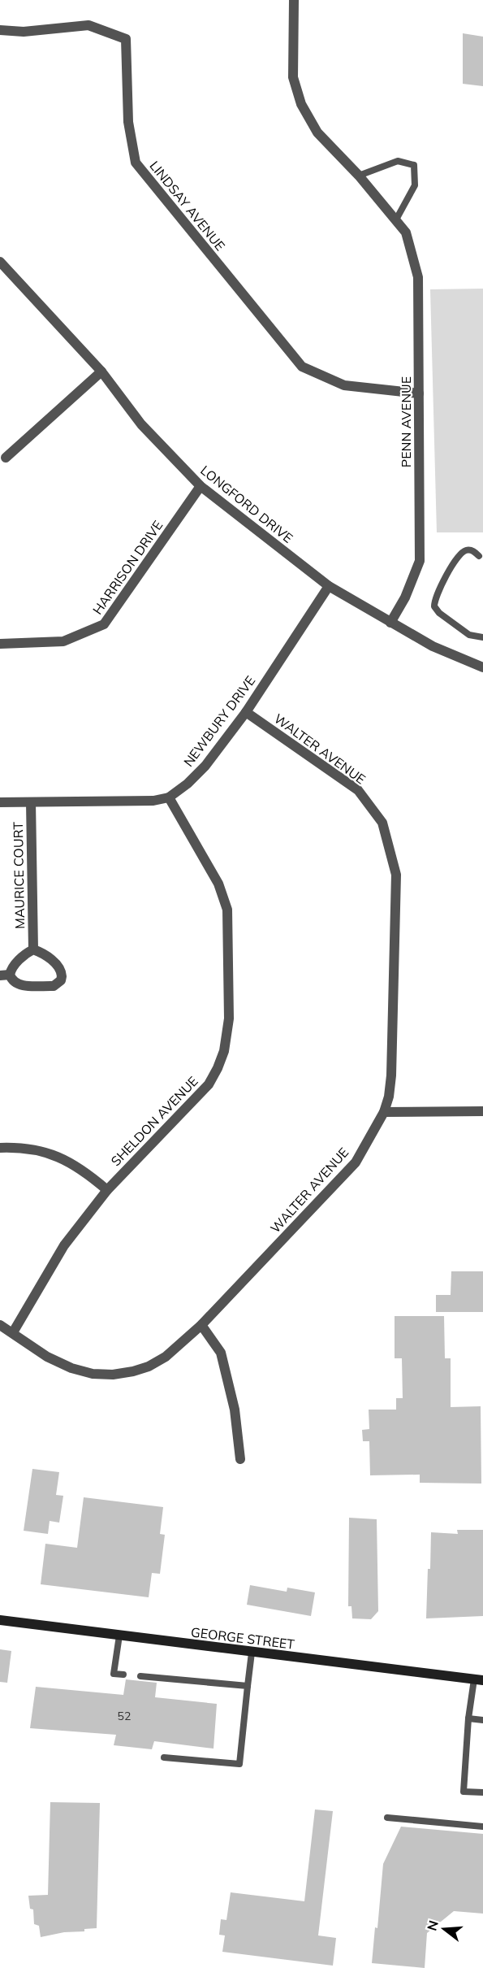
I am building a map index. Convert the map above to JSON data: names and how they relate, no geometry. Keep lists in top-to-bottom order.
{
  "streets": {
    "main road": ["GEORGE STREET"],
    "street": [
      "LINDSAY AVENUE",
      "PENN AVENUE",
      "LONGFORD DRIVE",
      "HARRISON DRIVE",
      "NEWBURY DRIVE",
      "WALTER AVENUE",
      "MAURICE COURT",
      "SHELDON AVENUE"
    ]
  },
  "crossings": [
    ["LINDSAY AVENUE", "PENN AVENUE"],
    ["PENN AVENUE", "LONGFORD DRIVE"],
    ["LONGFORD DRIVE", "HARRISON DRIVE"],
    ["LONGFORD DRIVE", "NEWBURY DRIVE"],
    ["NEWBURY DRIVE", "WALTER AVENUE"],
    ["NEWBURY DRIVE", "MAURICE COURT"],
    ["NEWBURY DRIVE", "SHELDON AVENUE"],
    ["WALTER AVENUE", "SHELDON AVENUE"]
  ],
  "house_numbers": ["52"],
  "north": "left"
}
